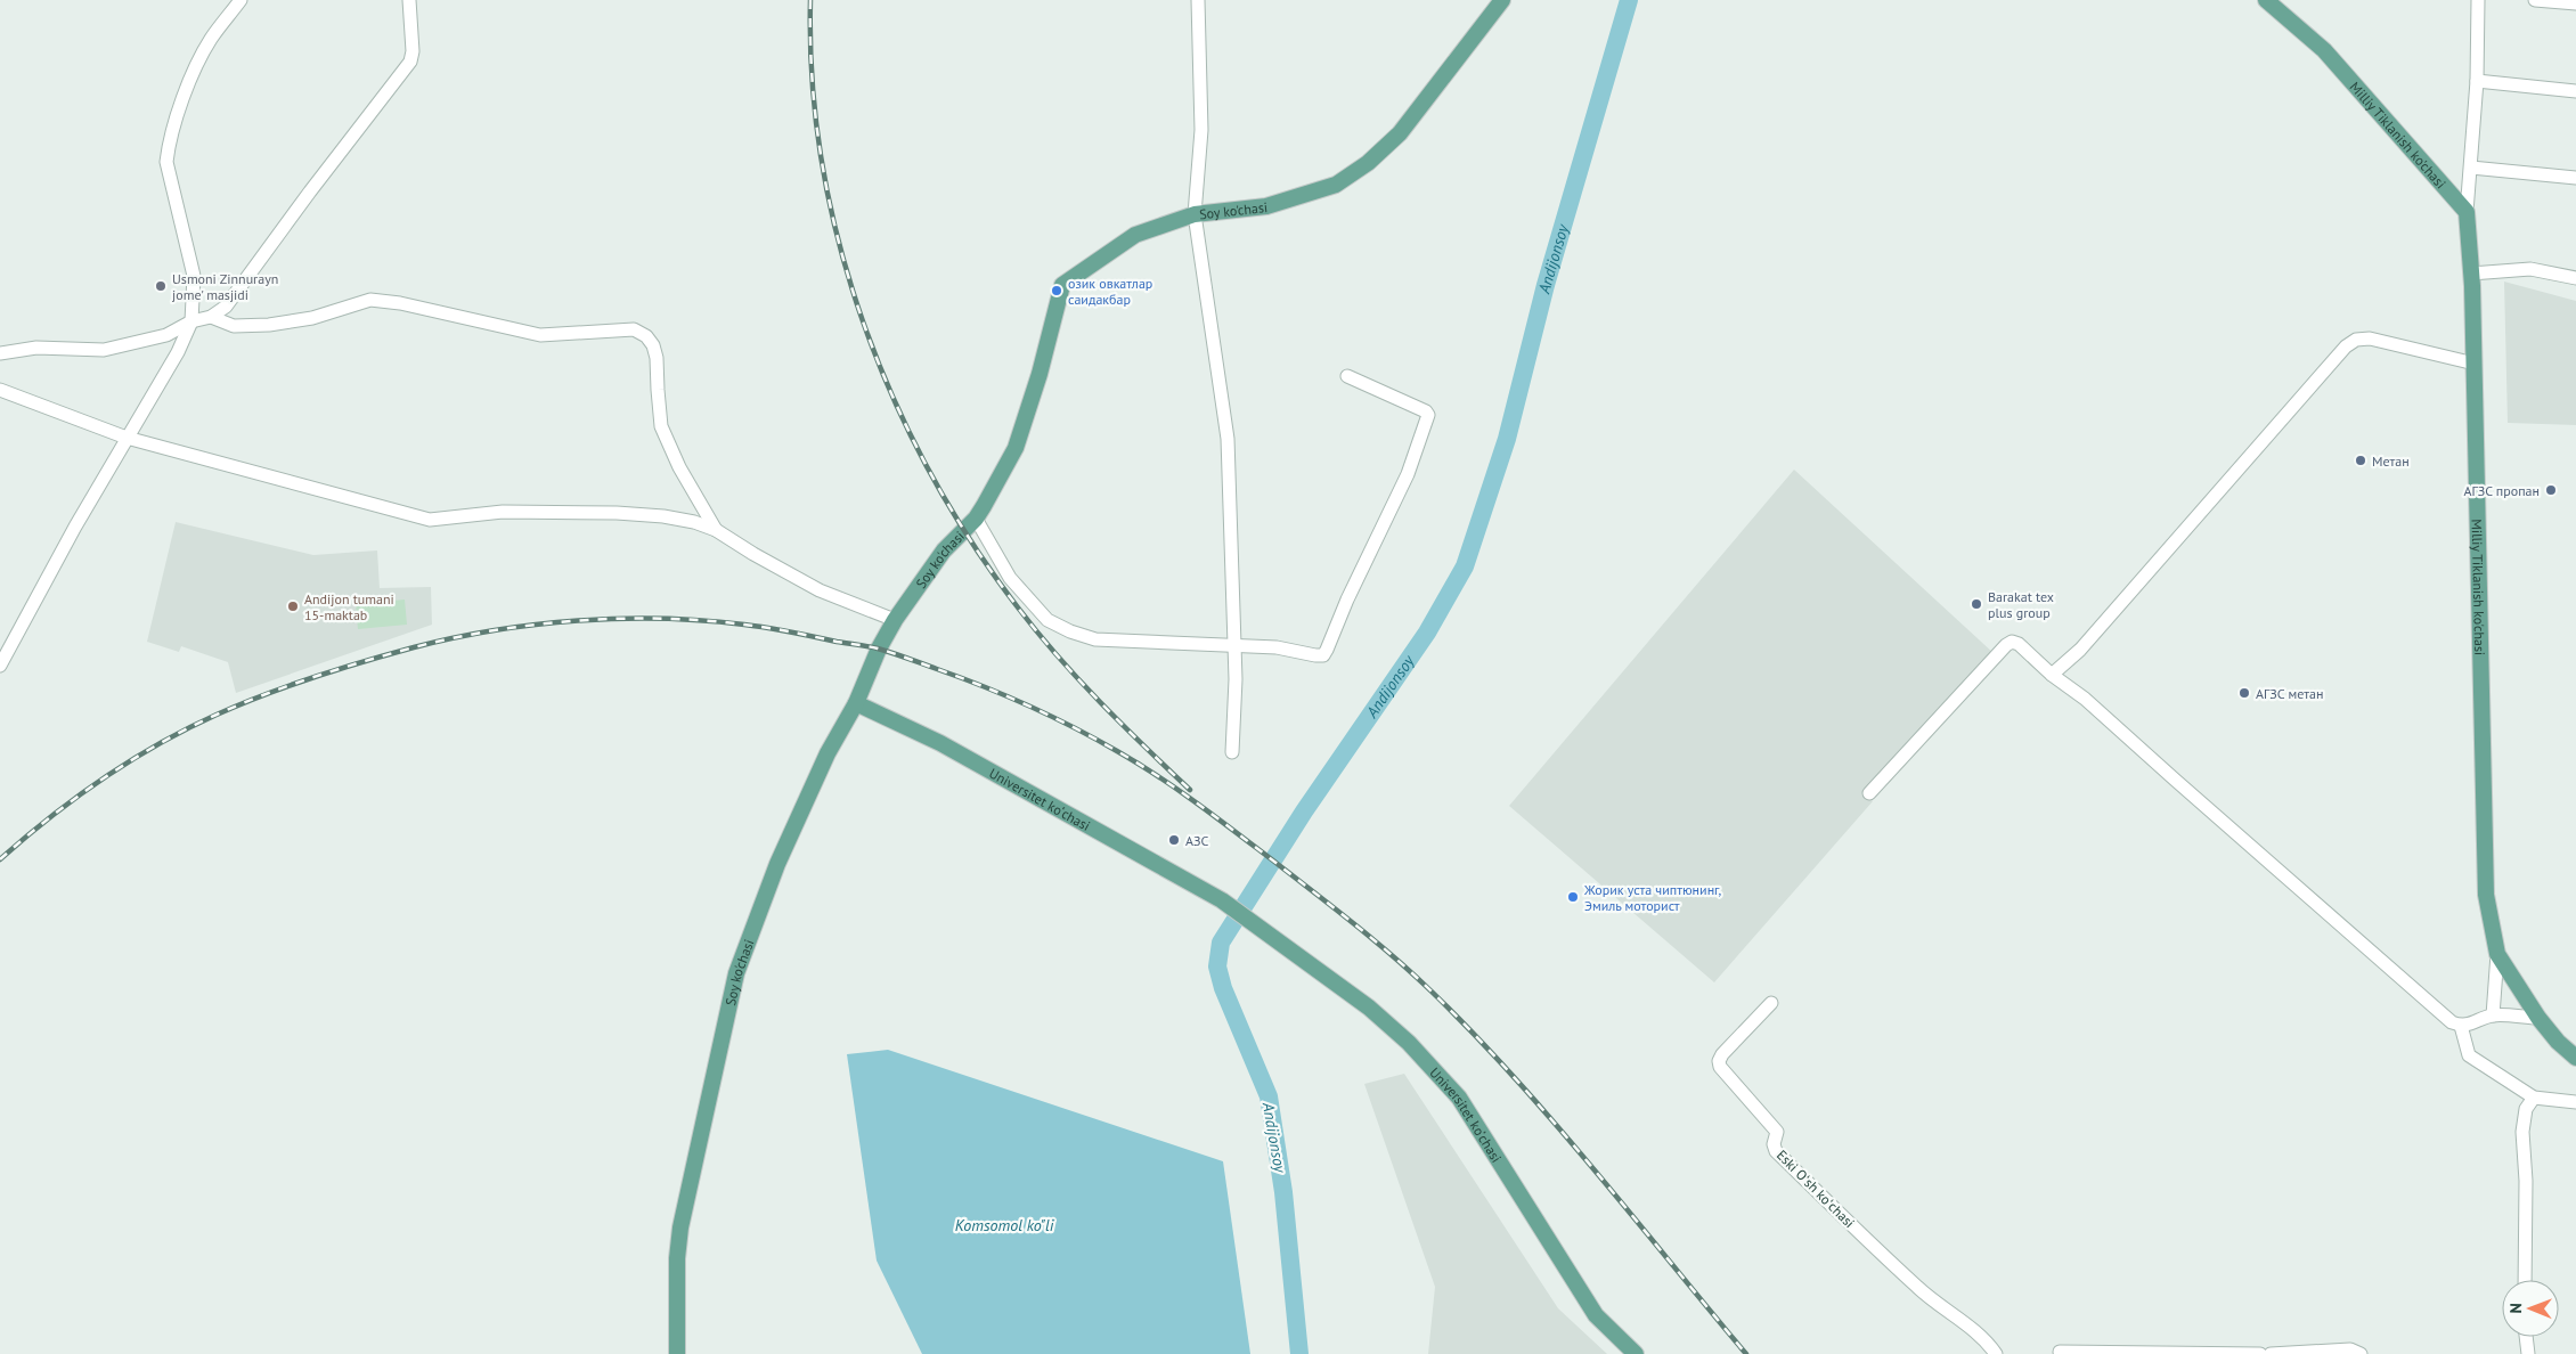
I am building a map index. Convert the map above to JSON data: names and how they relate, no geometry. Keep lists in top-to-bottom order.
{
  "streets": {
    "main road": ["Milliy Tiklanish ko'chasi", "Soy ko'chasi", "Universitet kо‘chasi"],
    "street": ["Eski Oʻsh koʻchasi"]
  },
  "crossings": [
    ["Soy ko'chasi", "Universitet kо‘chasi"]
  ],
  "water": ["Andijonsoy", "Komsomol ko\"li"],
  "places": [
    "Usmoni Zinnurayn jome' masjidi",
    "озик овкатлар саидакбар",
    "Метан",
    "АГЗС пропан",
    "Barakat tex plus group",
    "Andijon tumani 15-maktab",
    "АГЗС метан",
    "АЗС",
    "Жорик уста чиптюнинг, Эмиль моторист"
  ],
  "north": "left"
}
